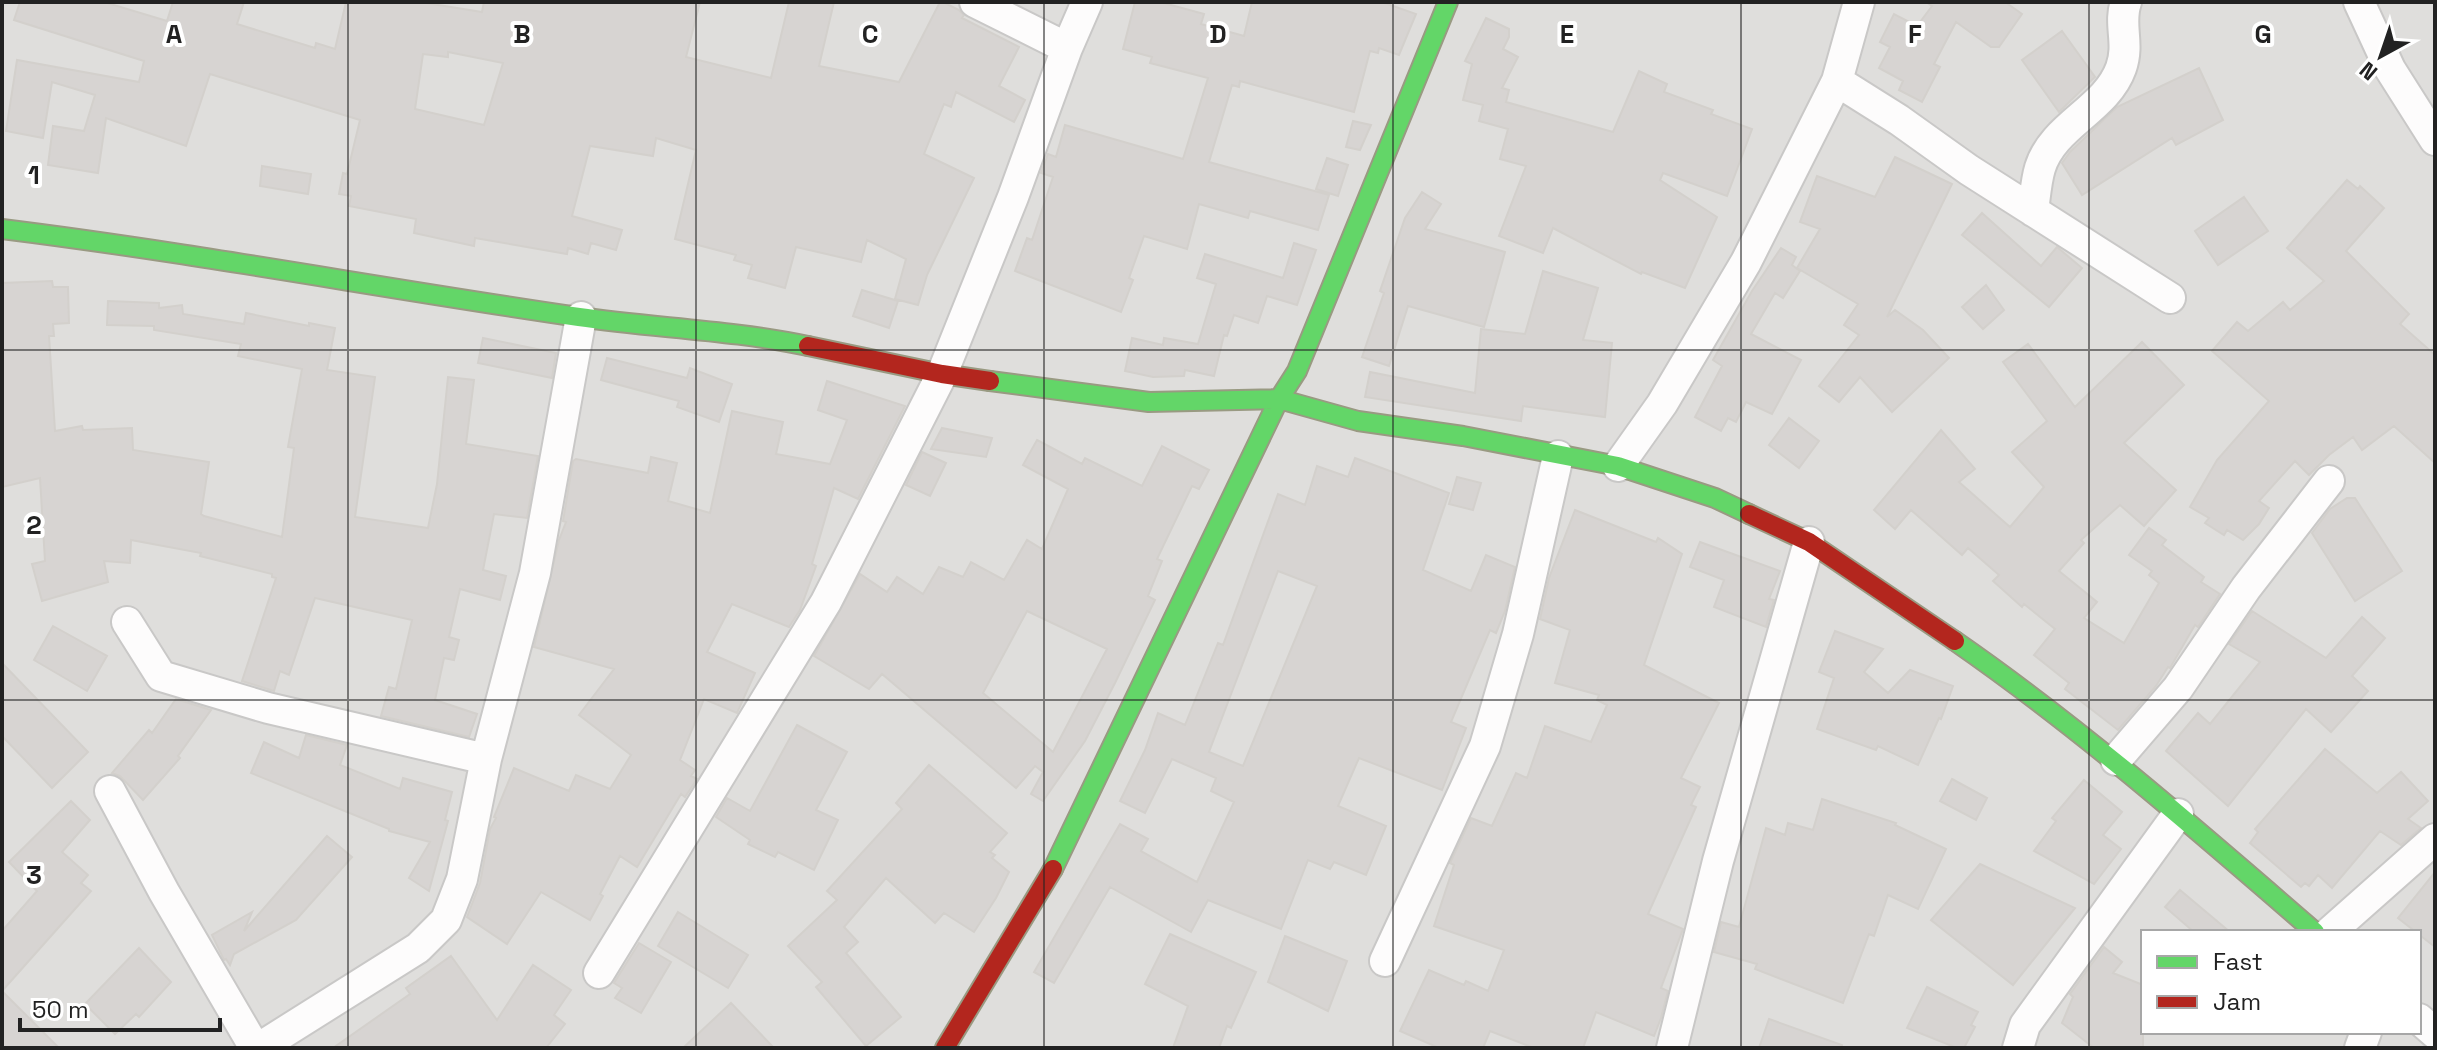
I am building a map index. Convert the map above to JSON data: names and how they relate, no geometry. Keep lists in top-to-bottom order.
{
  "legend": ["Fast", "Jam"],
  "scale_bar": "50 m",
  "north": "bottom left",
  "grid": {
    "columns": [
      "A",
      "B",
      "C",
      "D",
      "E",
      "F",
      "G"
    ],
    "rows": ["1", "2", "3"]
  }
}
